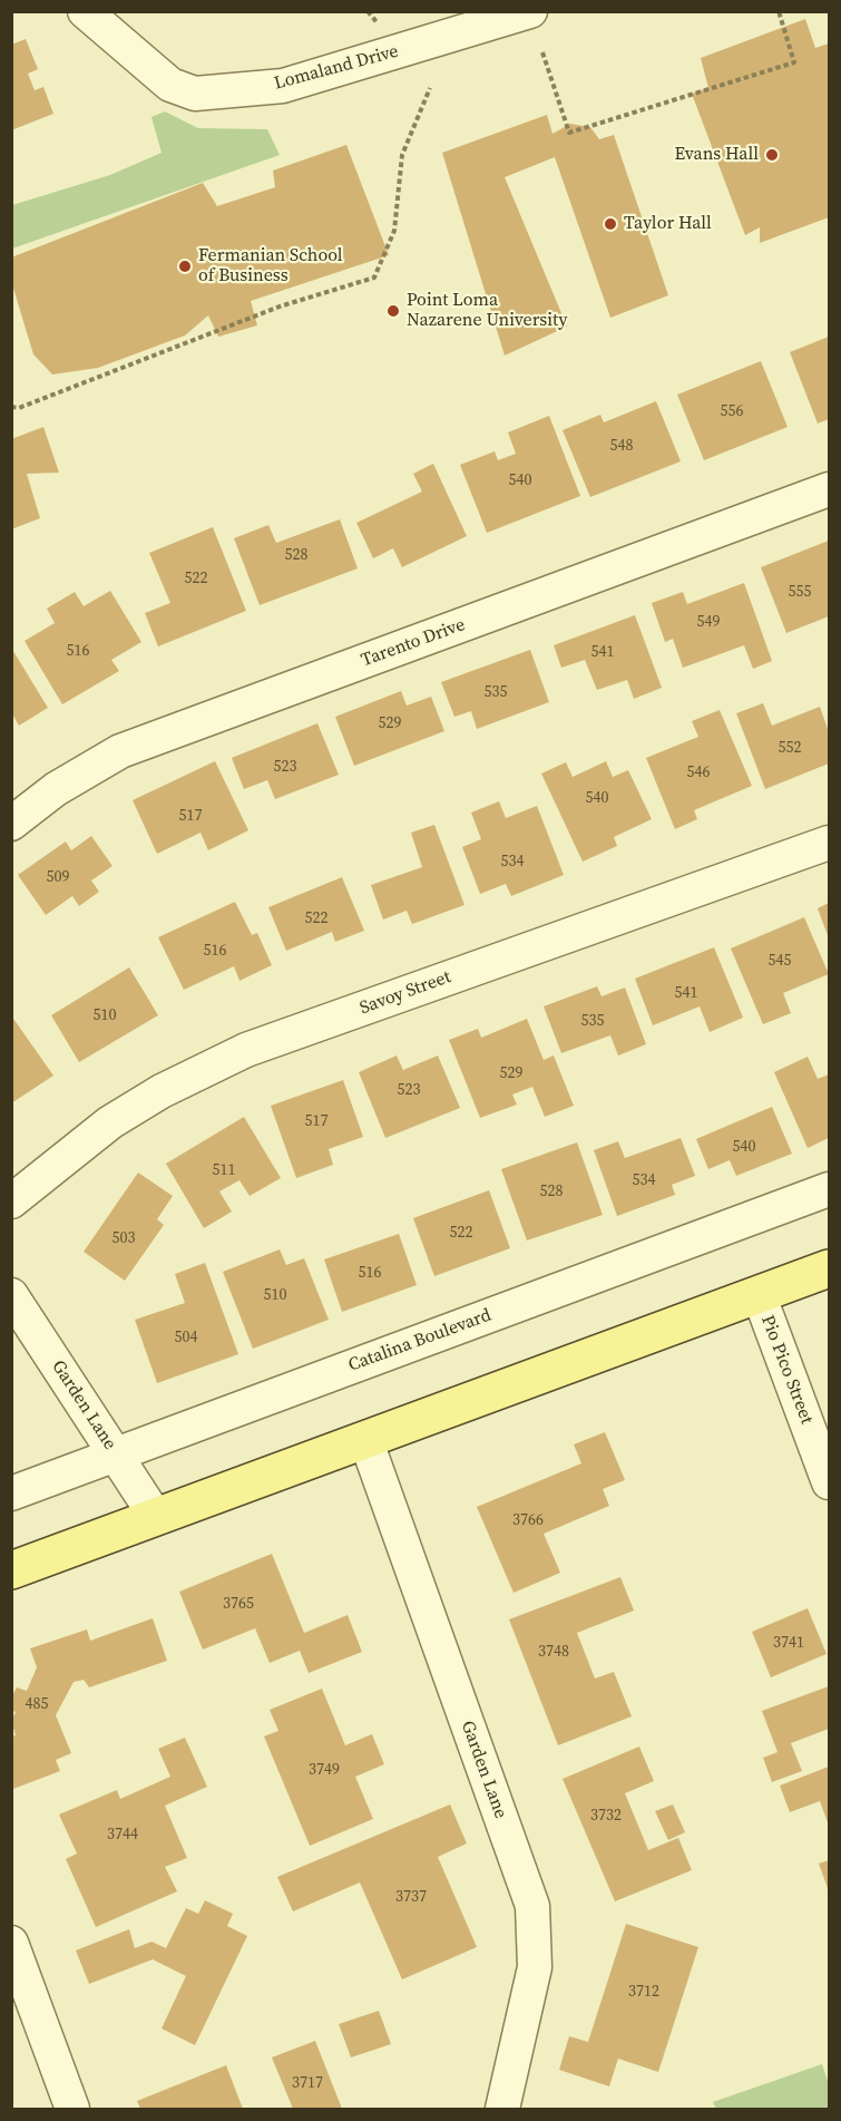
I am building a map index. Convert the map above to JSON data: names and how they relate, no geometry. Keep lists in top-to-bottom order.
{
  "streets": {
    "street": [
      "Lomaland Drive",
      "Tarento Drive",
      "Savoy Street",
      "Catalina Boulevard",
      "Pio Pico Street",
      "Garden Lane"
    ]
  },
  "crossings": [
    ["Catalina Boulevard", "Garden Lane"]
  ],
  "places": [
    "Evans Hall",
    "Taylor Hall",
    "Fermanian School of Business",
    "Point Loma Nazarene University"
  ],
  "house_numbers": [
    "556",
    "548",
    "540",
    "528",
    "522",
    "555",
    "549",
    "516",
    "541",
    "535",
    "529",
    "552",
    "523",
    "546",
    "540",
    "517",
    "534",
    "509",
    "522",
    "516",
    "545",
    "541",
    "510",
    "535",
    "529",
    "523",
    "517",
    "540",
    "511",
    "534",
    "528",
    "522",
    "503",
    "516",
    "510",
    "504",
    "3766",
    "3765",
    "3741",
    "3748",
    "485",
    "3749",
    "3732",
    "3744",
    "3737",
    "3712",
    "3717"
  ]
}
